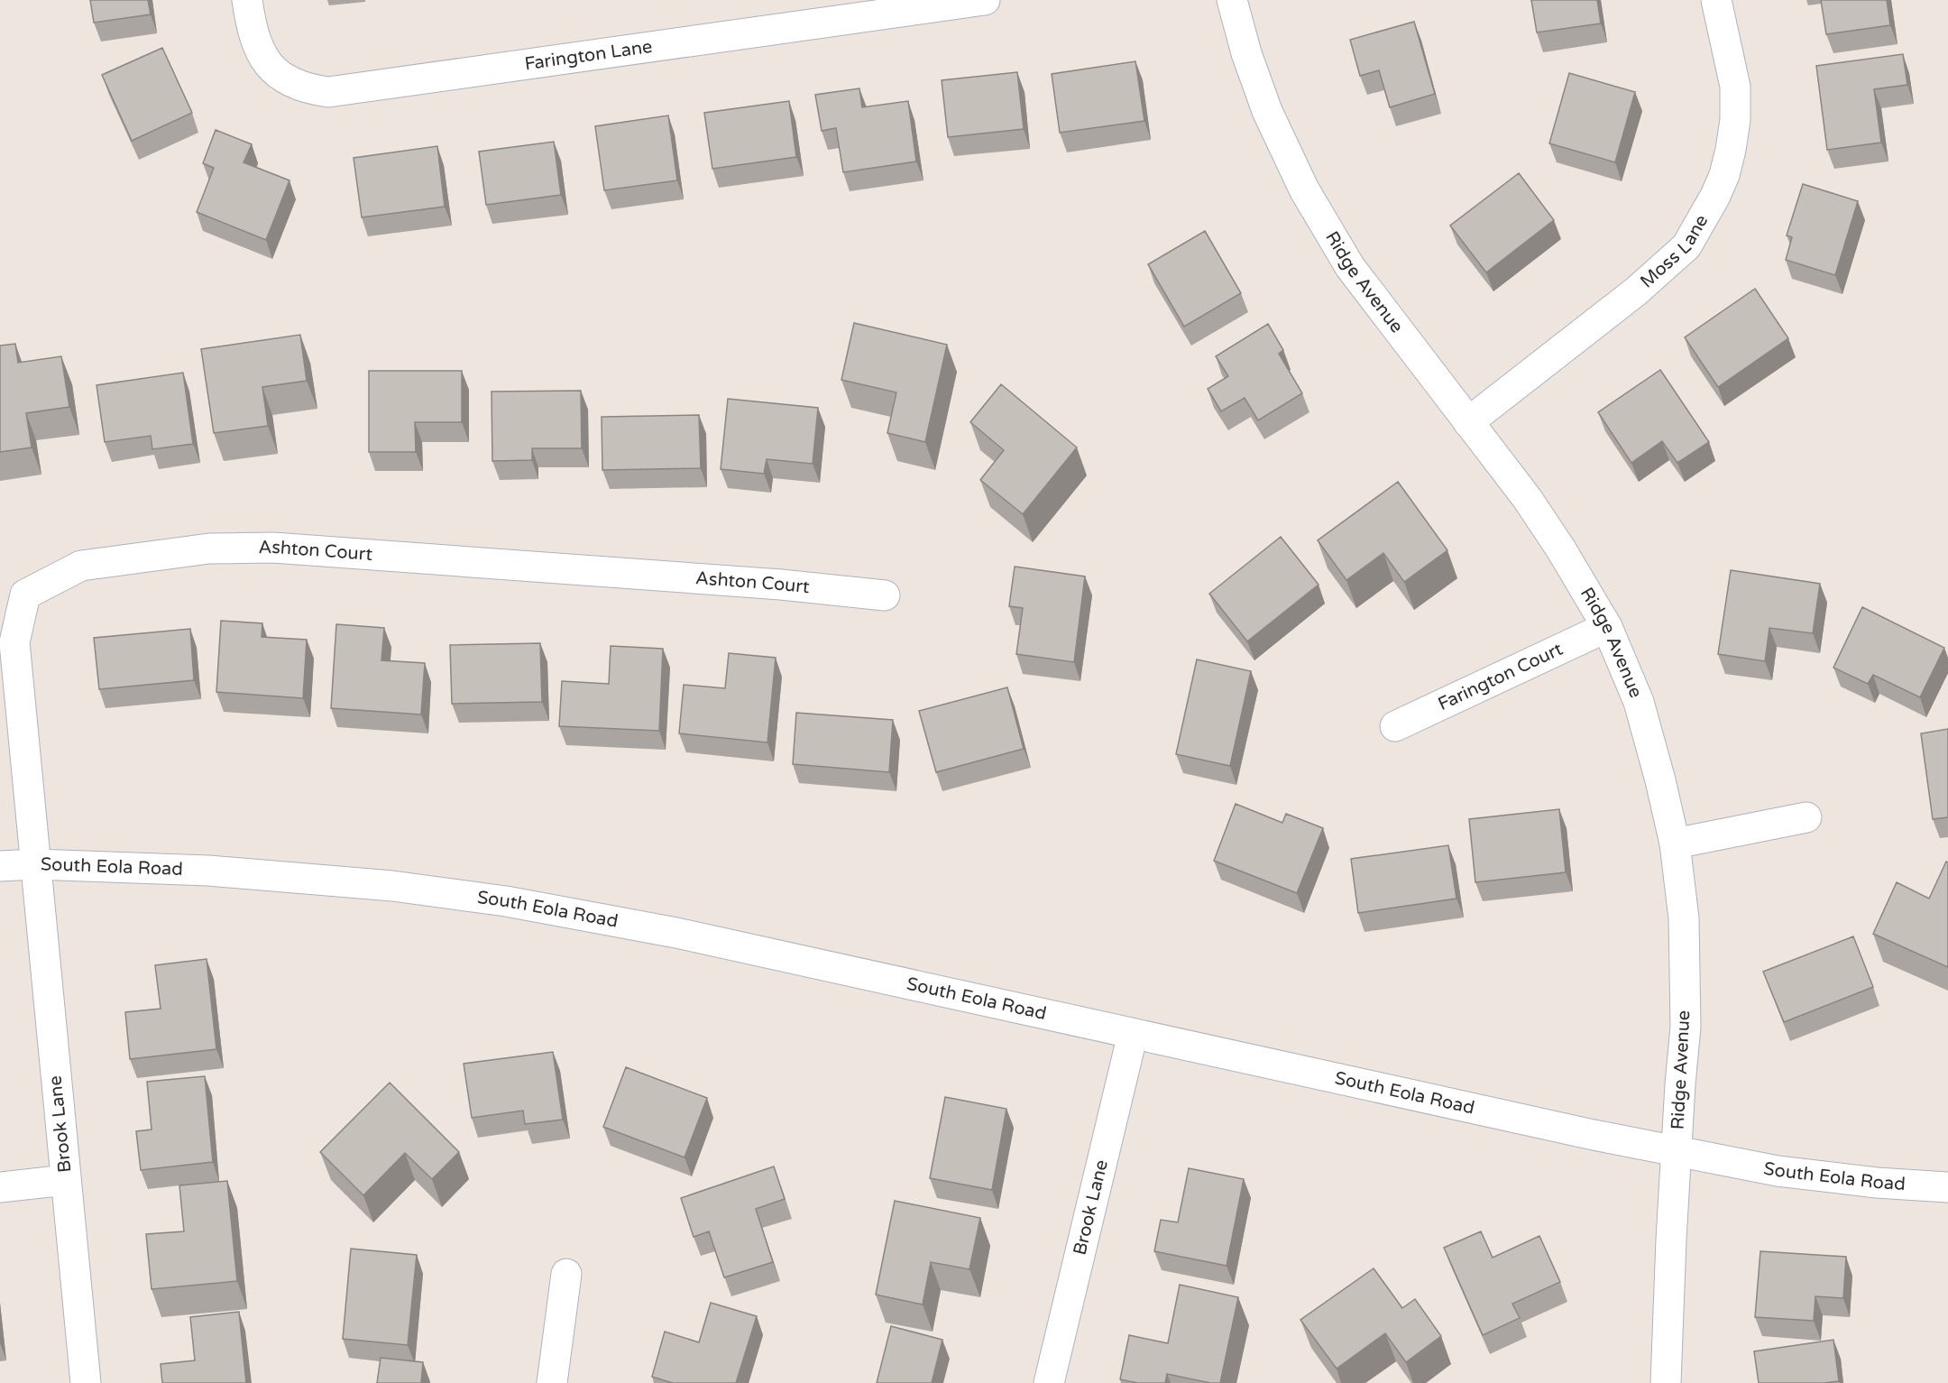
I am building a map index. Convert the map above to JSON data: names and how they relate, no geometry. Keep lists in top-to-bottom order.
{
  "streets": {
    "street": [
      "Farington Lane",
      "Moss Lane",
      "Ridge Avenue",
      "Ashton Court",
      "Farington Court",
      "South Eola Road",
      "Brook Lane"
    ]
  },
  "crossings": [
    ["Moss Lane", "Ridge Avenue"],
    ["Ridge Avenue", "Farington Court"],
    ["Ridge Avenue", "South Eola Road"],
    ["Ashton Court", "South Eola Road"],
    ["Ashton Court", "Brook Lane"],
    ["South Eola Road", "Brook Lane"]
  ]
}
